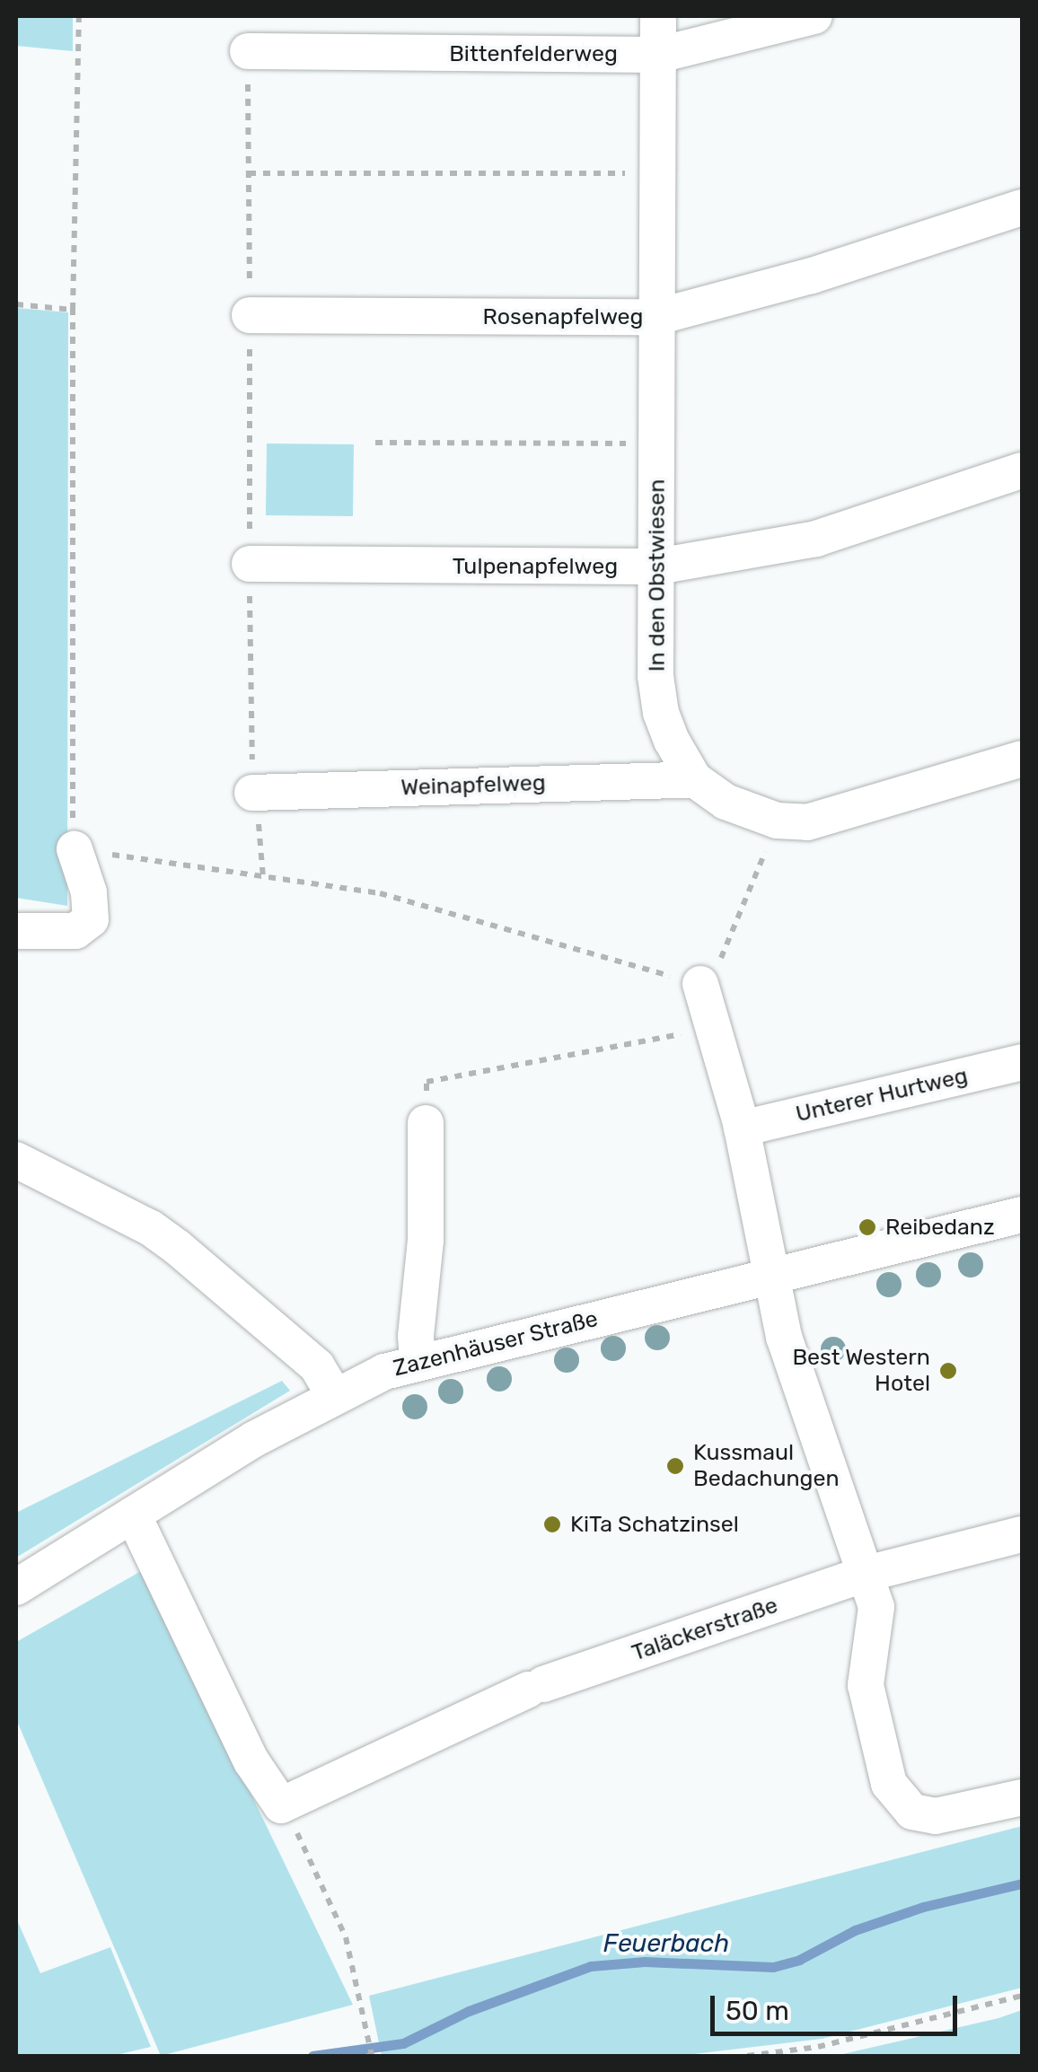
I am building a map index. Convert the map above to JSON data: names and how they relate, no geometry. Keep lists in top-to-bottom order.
{
  "streets": {
    "street": [
      "Bittenfelderweg",
      "Rosenapfelweg",
      "Tulpenapfelweg",
      "In den Obstwiesen",
      "Weinapfelweg",
      "Unterer Hurtweg",
      "Zazenhäuser Straße",
      "Taläckerstraße"
    ]
  },
  "crossings": [
    ["Bittenfelderweg", "In den Obstwiesen"],
    ["Rosenapfelweg", "In den Obstwiesen"],
    ["Tulpenapfelweg", "In den Obstwiesen"],
    ["In den Obstwiesen", "Weinapfelweg"]
  ],
  "water": ["Feuerbach"],
  "places": [
    "Reibedanz",
    "Best Western Hotel",
    "Kussmaul Bedachungen",
    "KiTa Schatzinsel"
  ],
  "scale_bar": "50 m"
}
